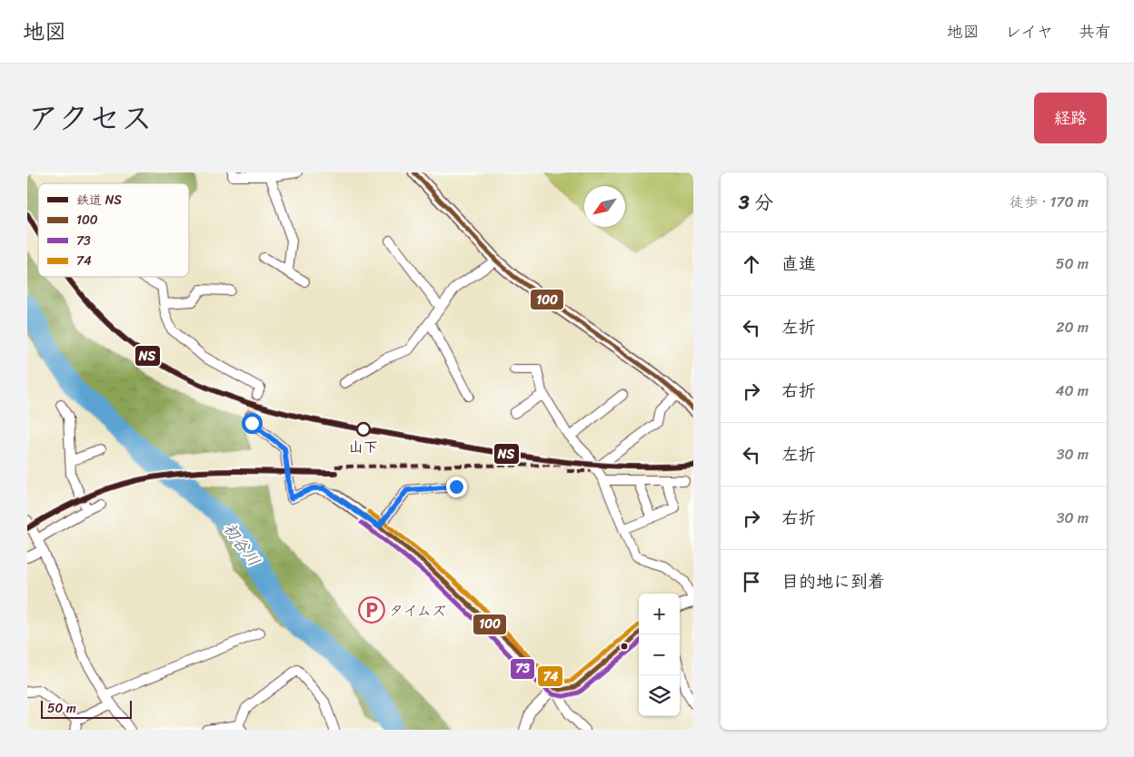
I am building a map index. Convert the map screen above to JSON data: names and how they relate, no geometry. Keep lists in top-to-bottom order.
{
  "water": ["初谷川"],
  "places": {
    "other": ["山下"],
    "parking": ["タイムズ"]
  },
  "lines": [
    "transit line 100",
    "rail line NS",
    "transit line 74",
    "transit line 73"
  ],
  "legend": [
    "鉄道 NS",
    "100",
    "73",
    "74"
  ],
  "scale_bar": "50 m",
  "north": "bottom left",
  "page": {
    "header": "地図",
    "nav": ["地図", "レイヤ", "共有"],
    "title": "アクセス",
    "buttons": "経路",
    "heading": ["3 分", "徒歩 · 170 m"],
    "list": [
      ["直進", "50 m"],
      ["左折", "20 m"],
      ["右折", "40 m"],
      ["左折", "30 m"],
      ["右折", "30 m"],
      "目的地に到着"
    ],
    "map_buttons": ["+", "−"],
    "scale": "50 m"
  }
}
